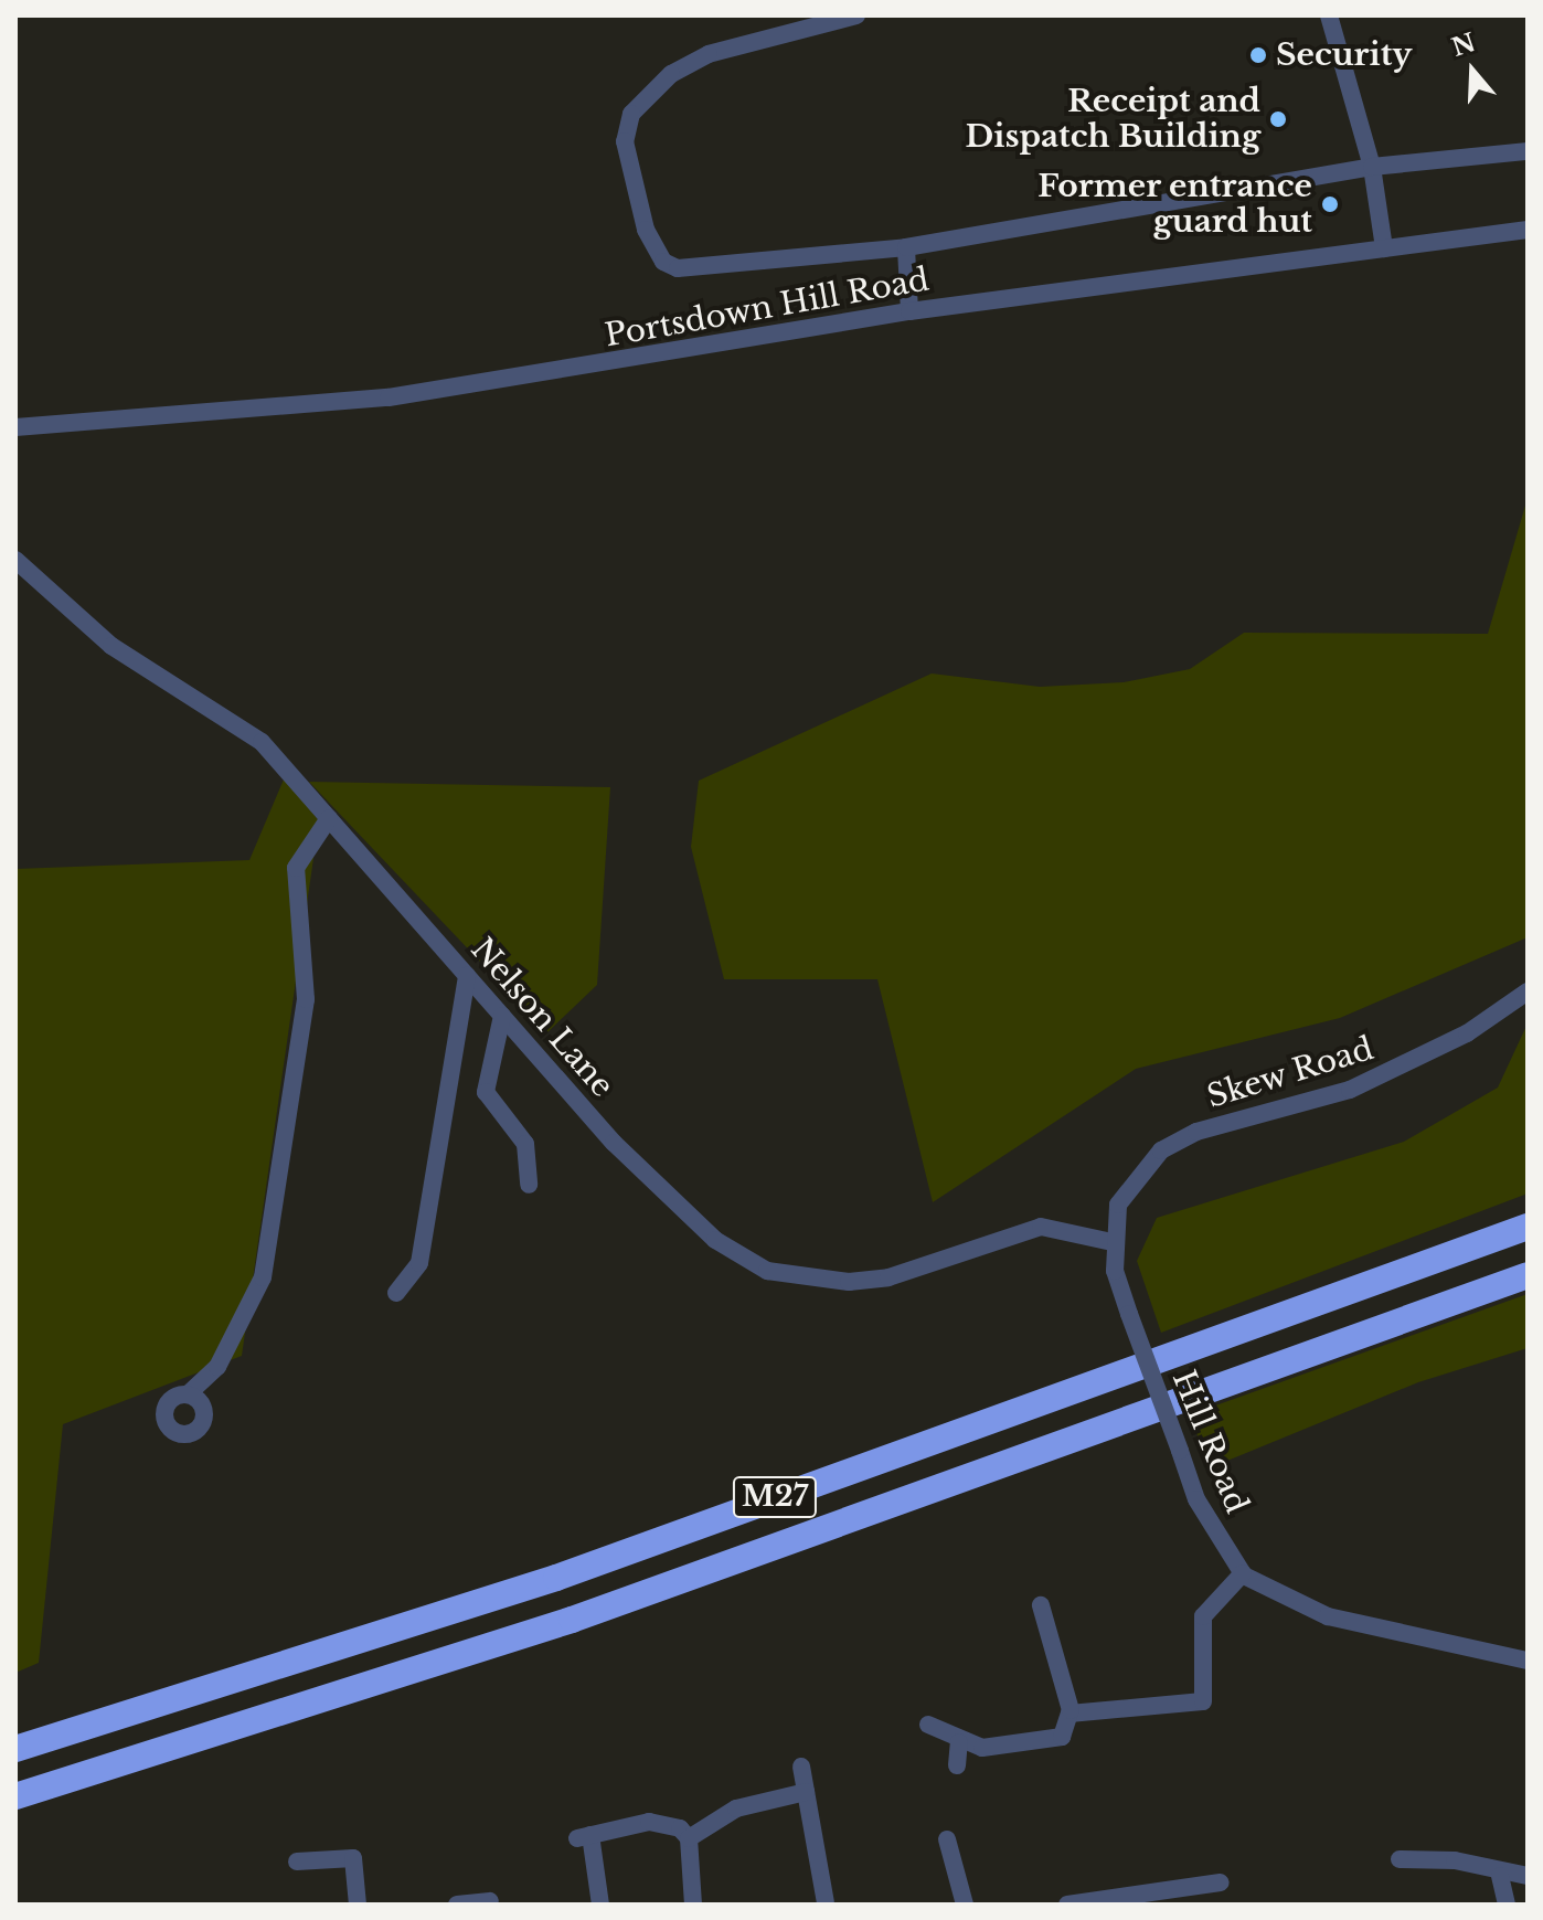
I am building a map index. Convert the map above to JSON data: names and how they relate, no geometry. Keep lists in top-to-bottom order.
{
  "streets": {
    "highway": ["M27"],
    "street": [
      "Portsdown Hill Road",
      "Nelson Lane",
      "Skew Road",
      "Hill Road"
    ]
  },
  "crossings": [
    ["Nelson Lane", "Skew Road"],
    ["Nelson Lane", "Hill Road"],
    ["Skew Road", "Hill Road"]
  ],
  "places": ["Security", "Receipt and Dispatch Building", "Former entrance guard hut"],
  "north": "top"
}
